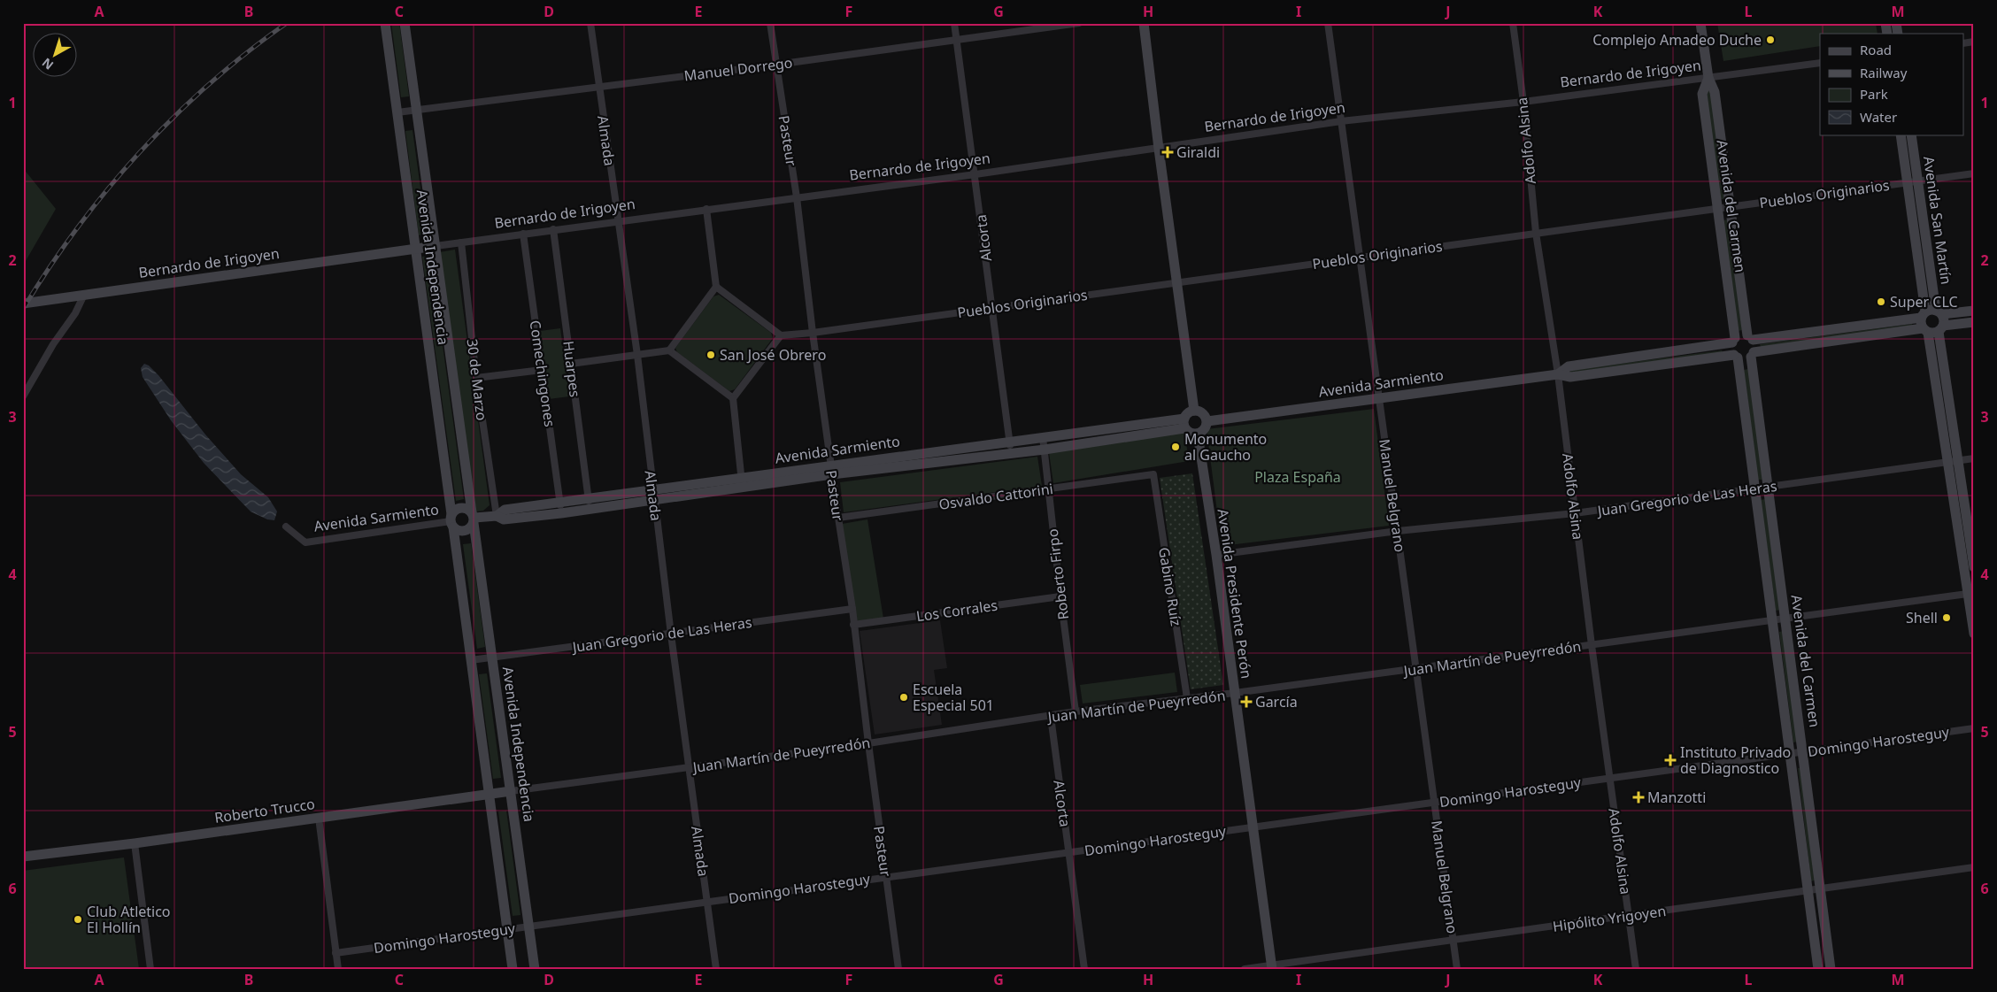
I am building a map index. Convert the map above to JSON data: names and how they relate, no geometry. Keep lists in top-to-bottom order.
{
  "streets": {
    "main road": [
      "Bernardo de Irigoyen",
      "Avenida del Carmen",
      "Avenida San Martín",
      "Avenida Independencia",
      "Avenida Sarmiento",
      "Avenida Presidente Perón",
      "Roberto Trucco"
    ],
    "street": [
      "Manuel Dorrego",
      "Almada",
      "Pasteur",
      "Adolfo Alsina",
      "Pueblos Originarios",
      "Alcorta",
      "Huarpes",
      "Comechingones",
      "30 de Marzo",
      "Manuel Belgrano",
      "Osvaldo Cattorini",
      "Juan Gregorio de Las Heras",
      "Roberto Firpo",
      "Gabino Ruíz",
      "Los Corrales",
      "Juan Martín de Pueyrredón",
      "Domingo Harosteguy",
      "Hipólito Yrigoyen"
    ]
  },
  "crossings": [
    ["Manuel Dorrego", "Almada"],
    ["Manuel Dorrego", "Pasteur"],
    ["Manuel Dorrego", "Alcorta"],
    ["Manuel Dorrego", "Avenida Independencia"],
    ["Bernardo de Irigoyen", "Almada"],
    ["Bernardo de Irigoyen", "Pasteur"],
    ["Bernardo de Irigoyen", "Adolfo Alsina"],
    ["Bernardo de Irigoyen", "Avenida del Carmen"],
    ["Bernardo de Irigoyen", "Alcorta"],
    ["Bernardo de Irigoyen", "Avenida Independencia"],
    ["Bernardo de Irigoyen", "Huarpes"],
    ["Bernardo de Irigoyen", "Comechingones"],
    ["Bernardo de Irigoyen", "30 de Marzo"],
    ["Bernardo de Irigoyen", "Manuel Belgrano"],
    ["Almada", "Avenida Sarmiento"],
    ["Almada", "Juan Gregorio de Las Heras"],
    ["Almada", "Juan Martín de Pueyrredón"],
    ["Almada", "Domingo Harosteguy"],
    ["Pasteur", "Pueblos Originarios"],
    ["Pasteur", "Avenida Sarmiento"],
    ["Pasteur", "Osvaldo Cattorini"],
    ["Pasteur", "Juan Gregorio de Las Heras"],
    ["Pasteur", "Los Corrales"],
    ["Pasteur", "Juan Martín de Pueyrredón"],
    ["Pasteur", "Domingo Harosteguy"],
    ["Adolfo Alsina", "Pueblos Originarios"],
    ["Adolfo Alsina", "Avenida Sarmiento"],
    ["Adolfo Alsina", "Juan Gregorio de Las Heras"],
    ["Adolfo Alsina", "Juan Martín de Pueyrredón"],
    ["Adolfo Alsina", "Domingo Harosteguy"],
    ["Adolfo Alsina", "Hipólito Yrigoyen"],
    ["Pueblos Originarios", "Avenida del Carmen"],
    ["Pueblos Originarios", "Avenida San Martín"],
    ["Pueblos Originarios", "Alcorta"],
    ["Pueblos Originarios", "Manuel Belgrano"],
    ["Avenida del Carmen", "Avenida Sarmiento"],
    ["Avenida del Carmen", "Juan Gregorio de Las Heras"],
    ["Avenida del Carmen", "Juan Martín de Pueyrredón"],
    ["Avenida del Carmen", "Domingo Harosteguy"],
    ["Avenida del Carmen", "Hipólito Yrigoyen"],
    ["Alcorta", "Avenida Sarmiento"],
    ["Alcorta", "Juan Martín de Pueyrredón"],
    ["Alcorta", "Domingo Harosteguy"],
    ["Avenida Independencia", "Avenida Sarmiento"],
    ["Avenida Independencia", "Juan Gregorio de Las Heras"],
    ["Avenida Independencia", "Juan Martín de Pueyrredón"],
    ["Avenida Independencia", "Domingo Harosteguy"],
    ["Avenida Independencia", "Roberto Trucco"],
    ["Huarpes", "Avenida Sarmiento"],
    ["Comechingones", "Avenida Sarmiento"],
    ["30 de Marzo", "Avenida Sarmiento"],
    ["Avenida Sarmiento", "Manuel Belgrano"],
    ["Avenida Sarmiento", "Roberto Firpo"],
    ["Avenida Sarmiento", "Avenida Presidente Perón"],
    ["Manuel Belgrano", "Juan Gregorio de Las Heras"],
    ["Manuel Belgrano", "Juan Martín de Pueyrredón"],
    ["Manuel Belgrano", "Domingo Harosteguy"],
    ["Manuel Belgrano", "Hipólito Yrigoyen"],
    ["Osvaldo Cattorini", "Roberto Firpo"],
    ["Osvaldo Cattorini", "Gabino Ruíz"],
    ["Juan Gregorio de Las Heras", "Avenida Presidente Perón"],
    ["Roberto Firpo", "Los Corrales"],
    ["Roberto Firpo", "Juan Martín de Pueyrredón"],
    ["Gabino Ruíz", "Juan Martín de Pueyrredón"],
    ["Avenida Presidente Perón", "Juan Martín de Pueyrredón"],
    ["Avenida Presidente Perón", "Domingo Harosteguy"],
    ["Avenida Presidente Perón", "Hipólito Yrigoyen"],
    ["Juan Martín de Pueyrredón", "Roberto Trucco"]
  ],
  "parks": ["Plaza España"],
  "places": {
    "other": [
      "Complejo Amadeo Duche",
      "Super CLC",
      "San José Obrero",
      "Monumento al Gaucho",
      "Shell",
      "Escuela Especial 501",
      "Club Atletico El Hollín"
    ],
    "health": [
      "Giraldi",
      "García",
      "Instituto Privado de Diagnostico",
      "Manzotti"
    ]
  },
  "legend": [
    "Road",
    "Railway",
    "Park",
    "Water"
  ],
  "north": "bottom left",
  "grid": {
    "columns": [
      "A",
      "B",
      "C",
      "D",
      "E",
      "F",
      "G",
      "H",
      "I",
      "J",
      "K",
      "L",
      "M"
    ],
    "rows": [
      "1",
      "2",
      "3",
      "4",
      "5",
      "6"
    ]
  }
}
